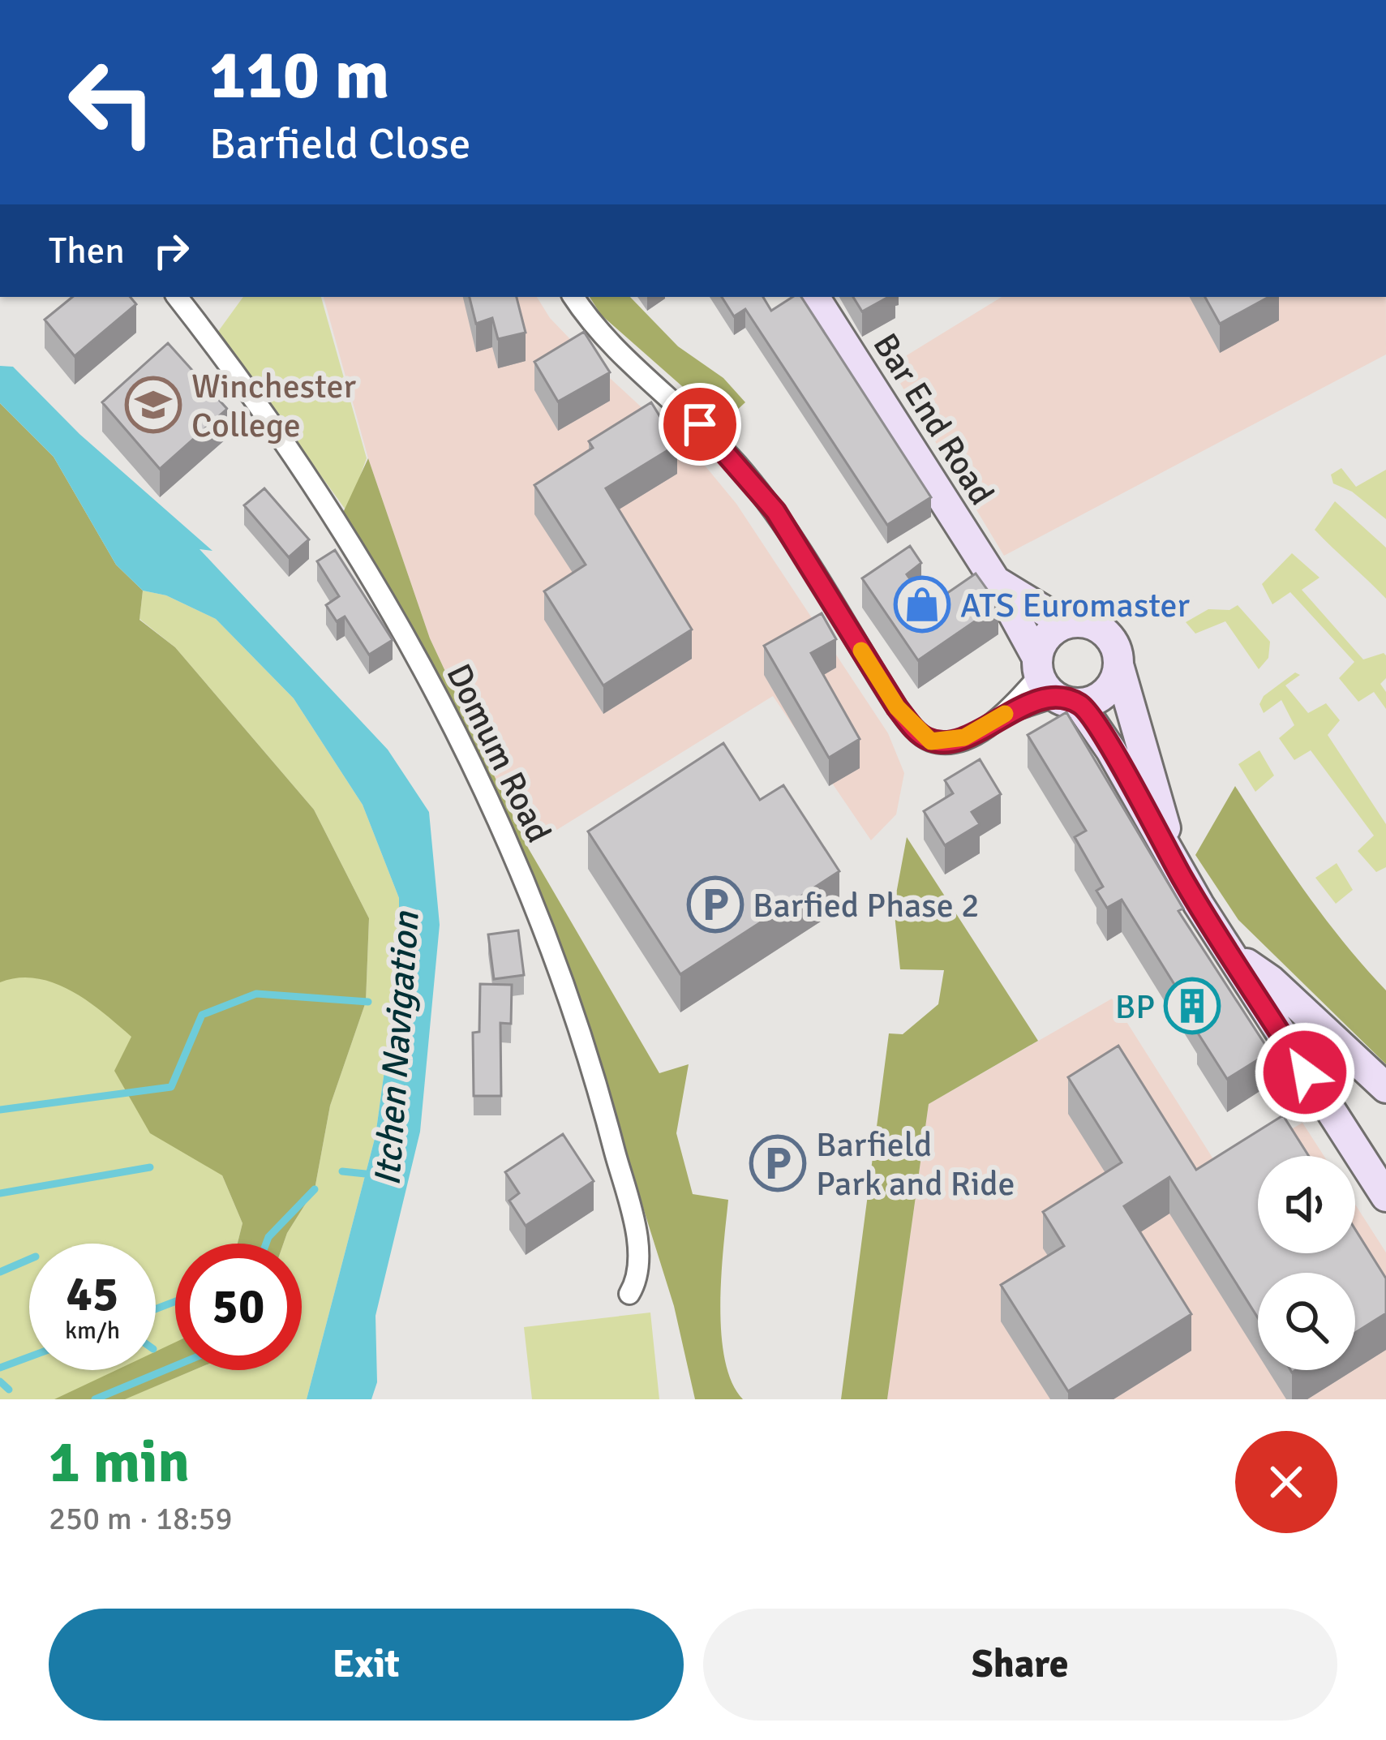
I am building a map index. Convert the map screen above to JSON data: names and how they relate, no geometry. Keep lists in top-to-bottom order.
{
  "streets": {
    "main road": ["Bar End Road"],
    "street": ["Domum Road"]
  },
  "water": ["Itchen Navigation"],
  "places": {
    "school or university": ["Winchester College"],
    "shop": ["ATS Euromaster"],
    "parking": ["Barfied Phase 2", "Barfield Park and Ride"],
    "building": ["BP"]
  },
  "page": {
    "turn": ["110 m", "Barfield Close"],
    "then": "Then",
    "speed": "45 km/h",
    "limit": "50",
    "heading": ["1 min", "250 m · 18:59"],
    "buttons": ["Exit", "Share"]
  }
}
